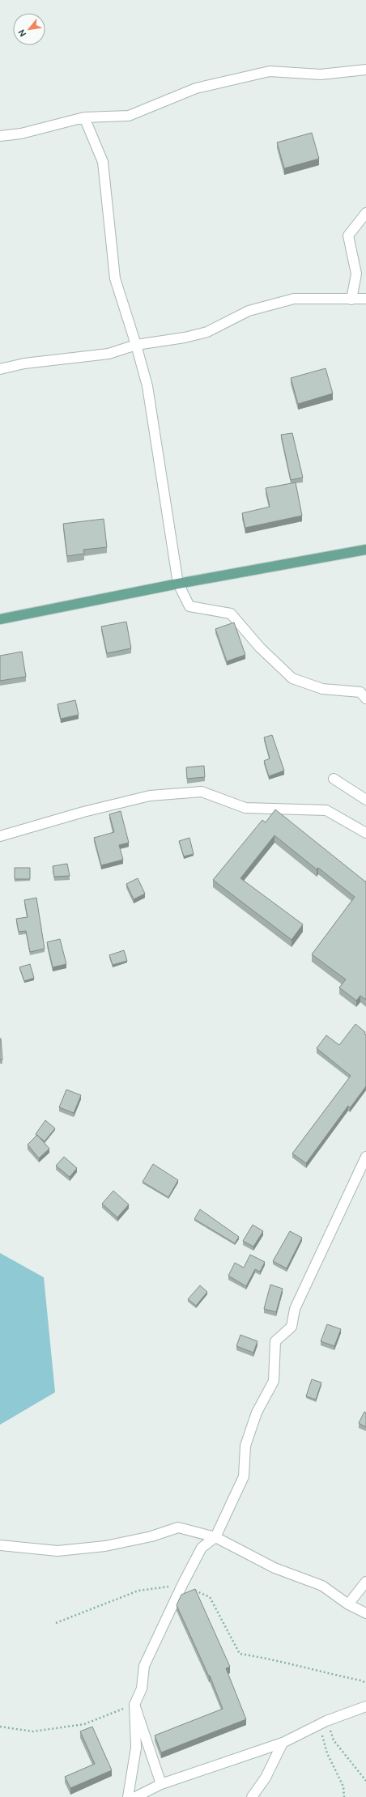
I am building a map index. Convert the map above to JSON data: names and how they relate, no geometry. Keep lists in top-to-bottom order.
{
  "north": "bottom left"
}
